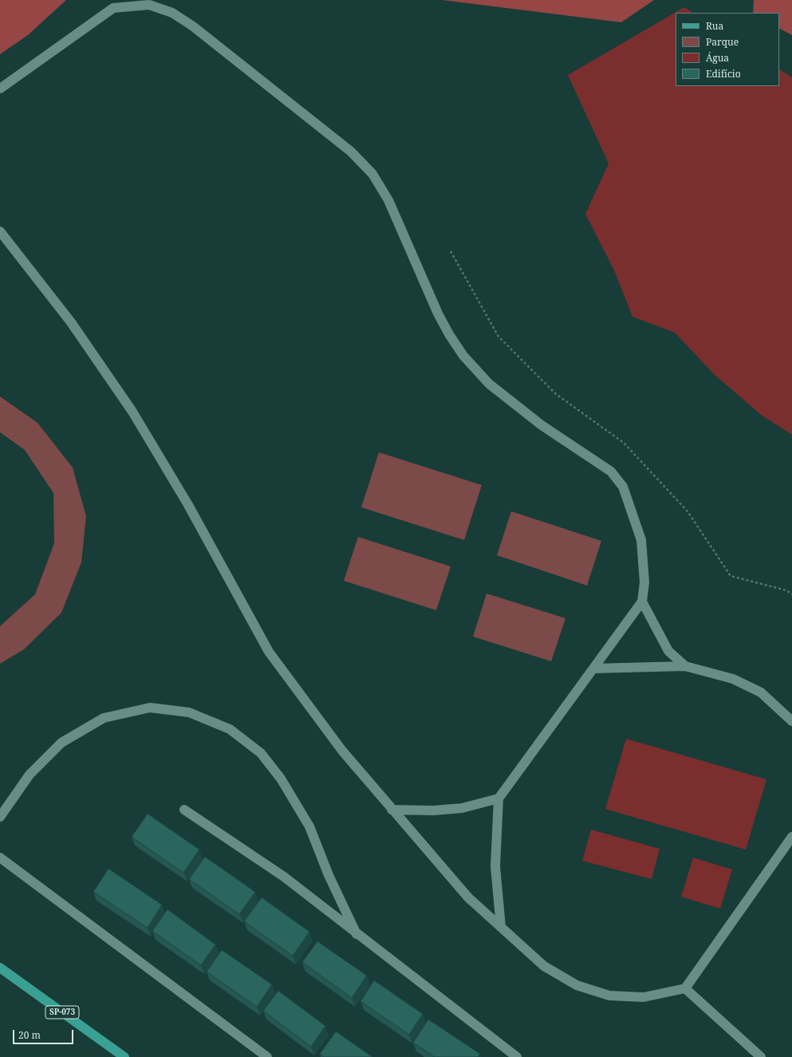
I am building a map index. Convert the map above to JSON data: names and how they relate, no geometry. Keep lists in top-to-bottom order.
{
  "streets": {
    "main road": ["SP-073"]
  },
  "legend": [
    "Rua",
    "Parque",
    "Água",
    "Edifício"
  ],
  "scale_bar": "20 m"
}
